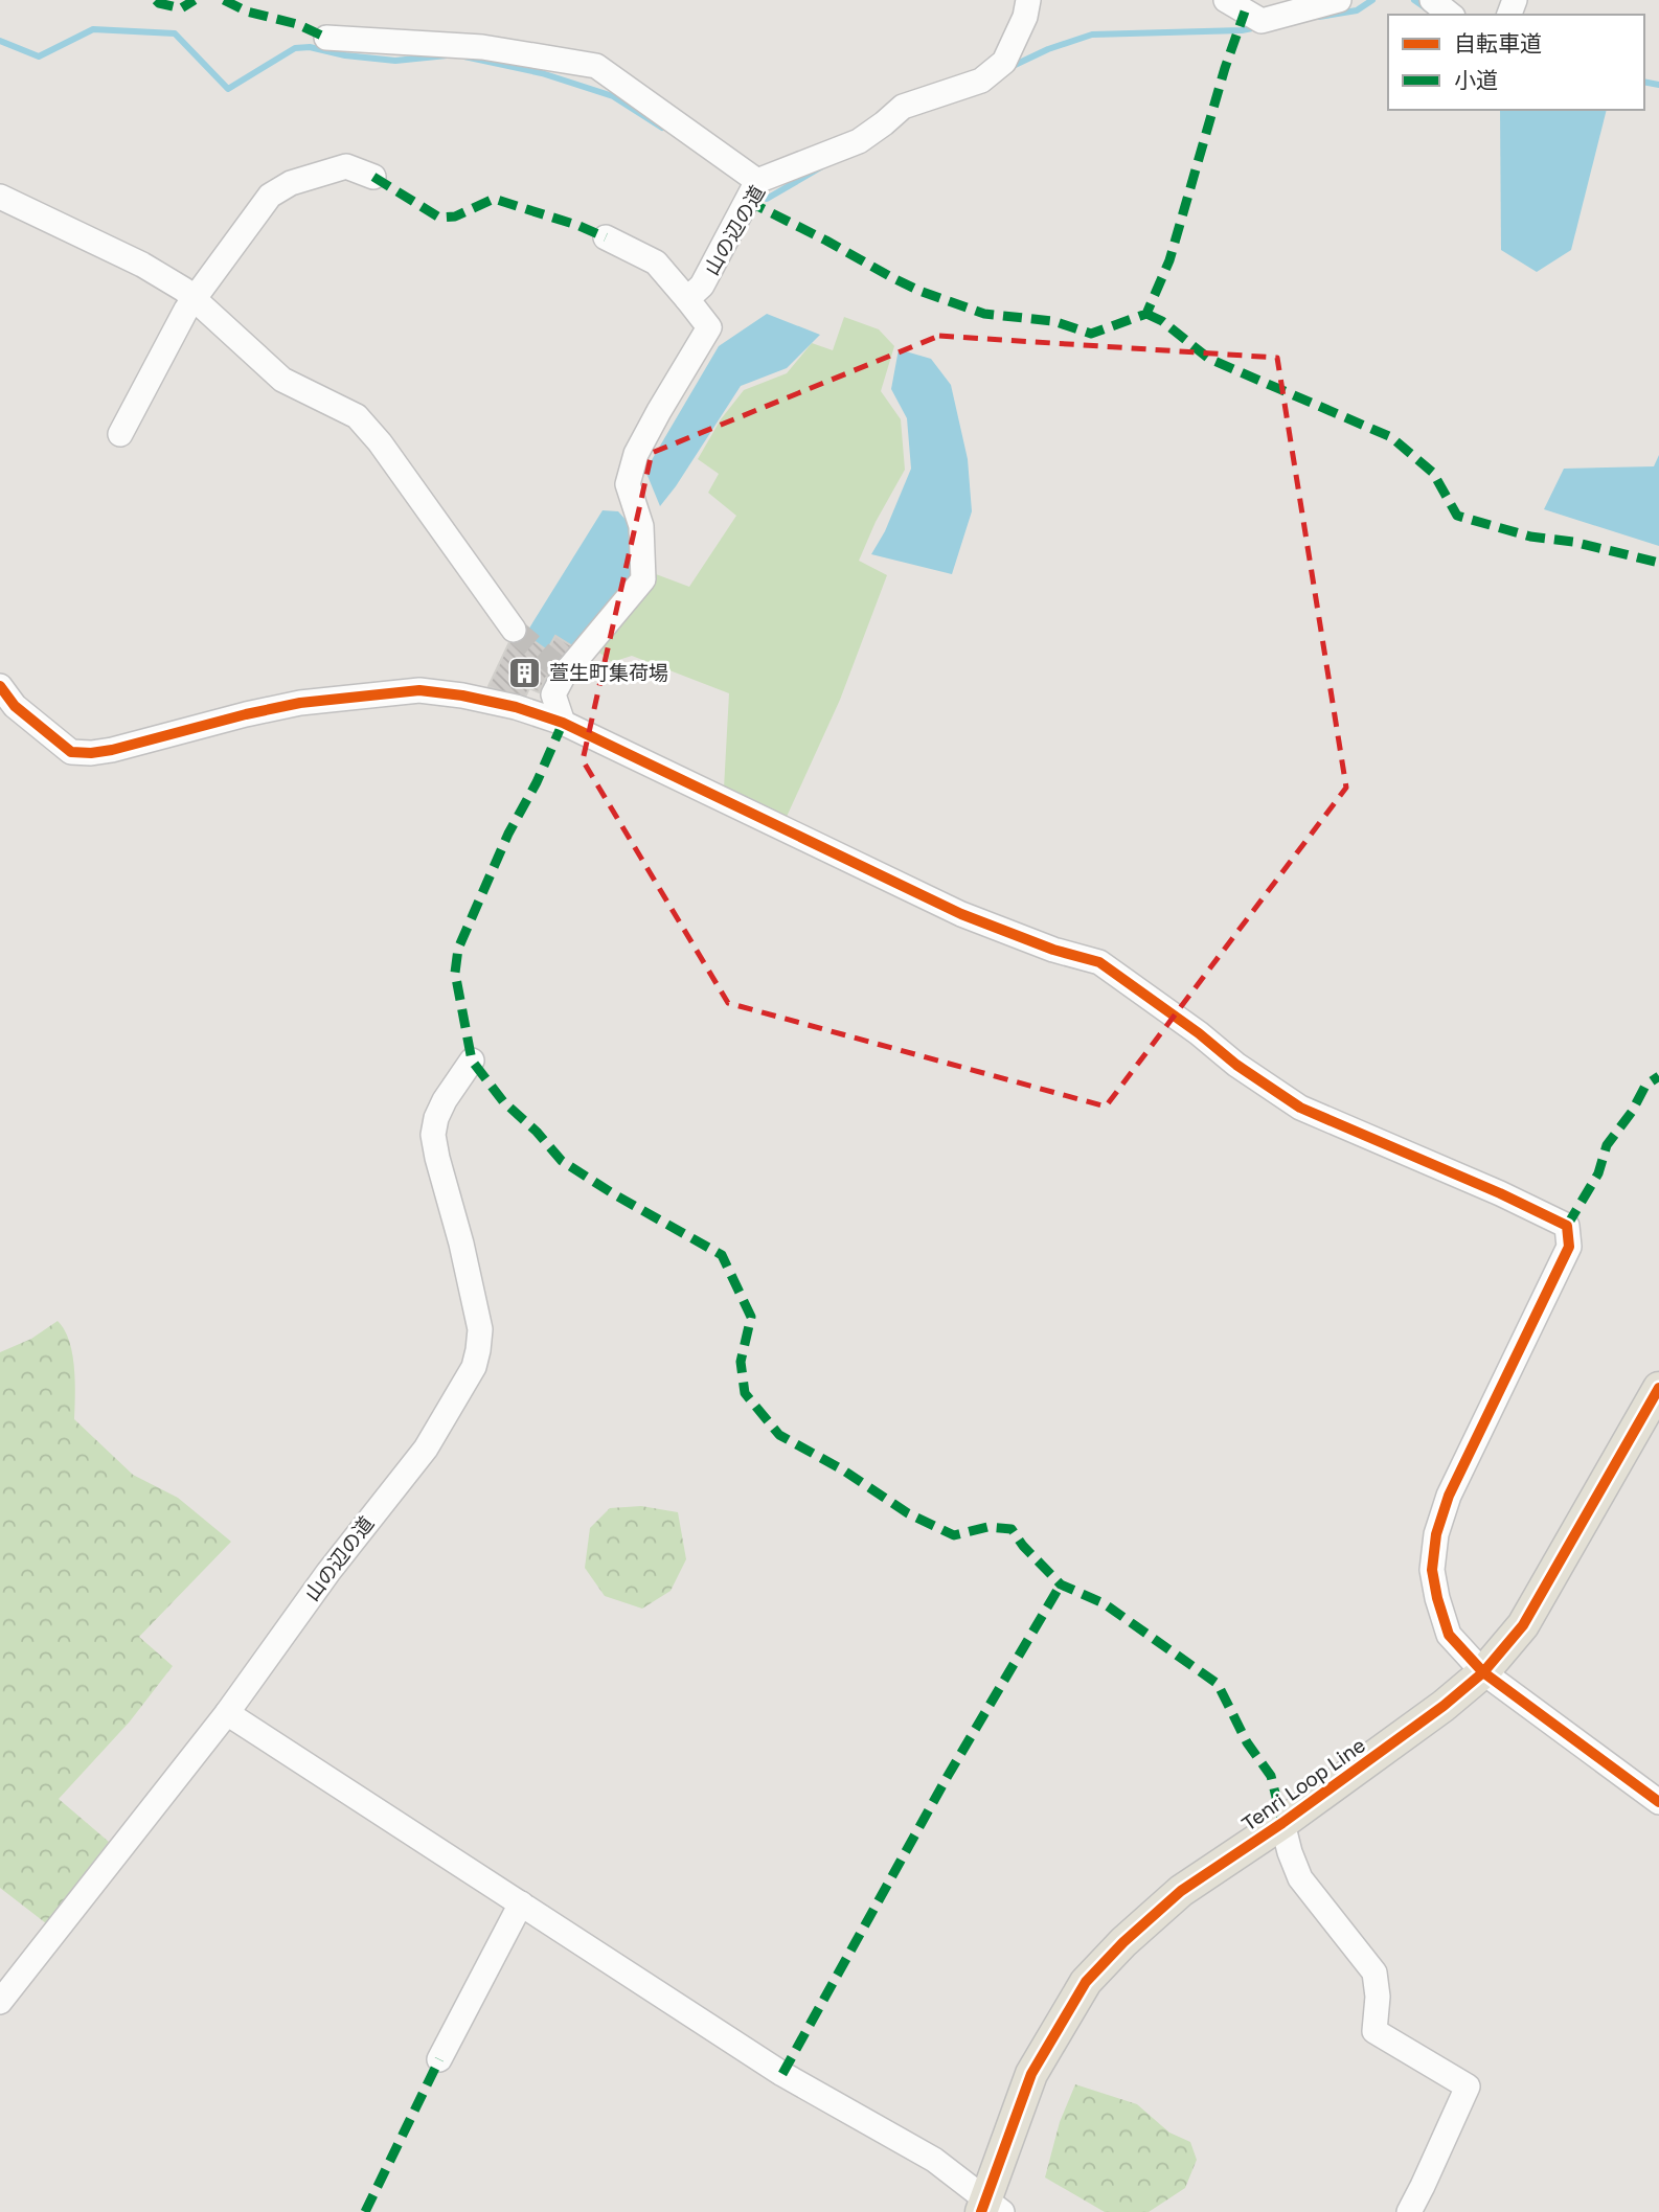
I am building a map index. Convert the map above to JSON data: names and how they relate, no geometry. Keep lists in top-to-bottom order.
{
  "streets": {
    "main road": ["Tenri Loop Line"],
    "street": ["山の辺の道"]
  },
  "places": {
    "building": ["萱生町集荷場"]
  },
  "legend": ["自転車道", "小道"]
}
